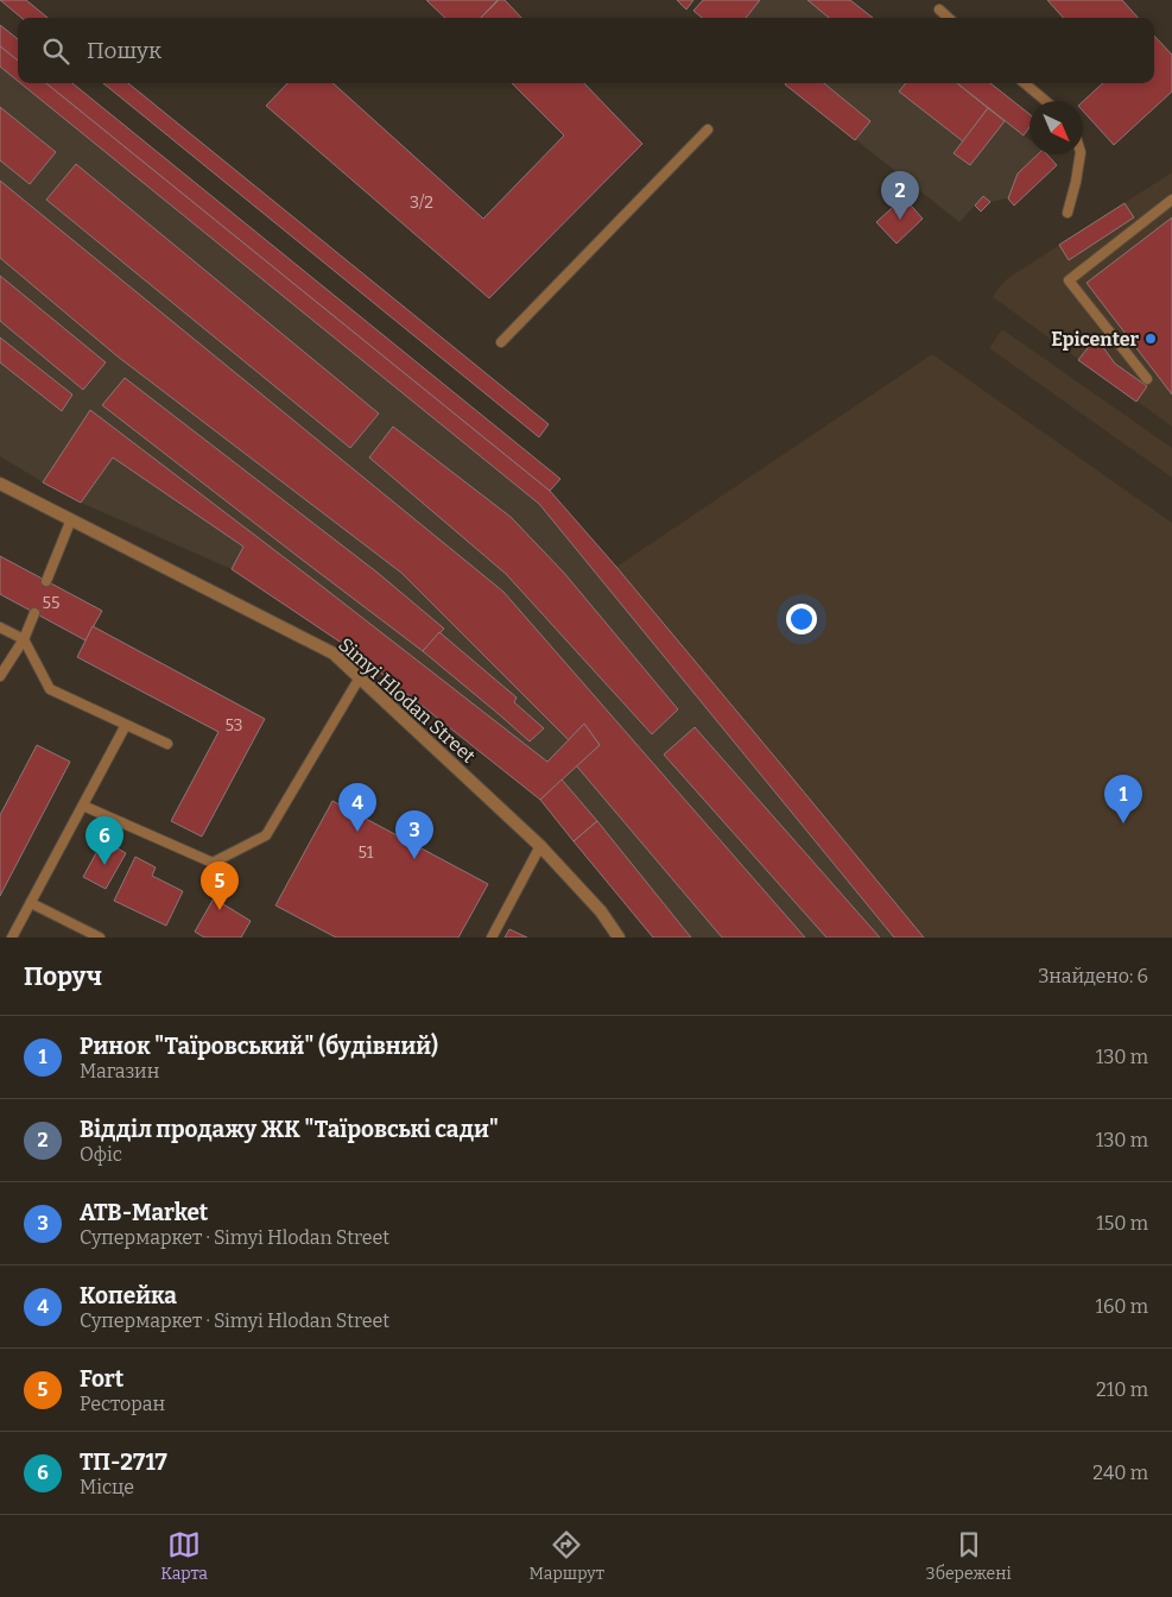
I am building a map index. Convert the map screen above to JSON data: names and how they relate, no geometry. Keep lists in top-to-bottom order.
{
  "streets": {
    "street": ["Simyi Hlodan Street"]
  },
  "places": ["Epicenter"],
  "house_numbers": [
    "3/2",
    "55",
    "53",
    "51"
  ],
  "north": "bottom right",
  "page": {
    "search": "Пошук",
    "pins": [
      "2",
      "1",
      "4",
      "3",
      "6",
      "5"
    ],
    "heading": ["Поруч", "Знайдено: 6"],
    "list": [
      {
        "mark": "1",
        "name": "Ринок \"Таїровський\" (будівний)",
        "note": "Магазин",
        "value": "130 m"
      },
      {
        "mark": "2",
        "name": "Відділ продажу ЖК \"Таїровські сади\"",
        "note": "Офіс",
        "value": "130 m"
      },
      {
        "mark": "3",
        "name": "ATB-Market",
        "note": "Супермаркет · Simyi Hlodan Street",
        "value": "150 m"
      },
      {
        "mark": "4",
        "name": "Копейка",
        "note": "Супермаркет · Simyi Hlodan Street",
        "value": "160 m"
      },
      {
        "mark": "5",
        "name": "Fort",
        "note": "Ресторан",
        "value": "210 m"
      },
      {
        "mark": "6",
        "name": "ТП-2717",
        "note": "Місце",
        "value": "240 m"
      }
    ],
    "nav": ["Карта", "Маршрут", "Збережені"]
  }
}
